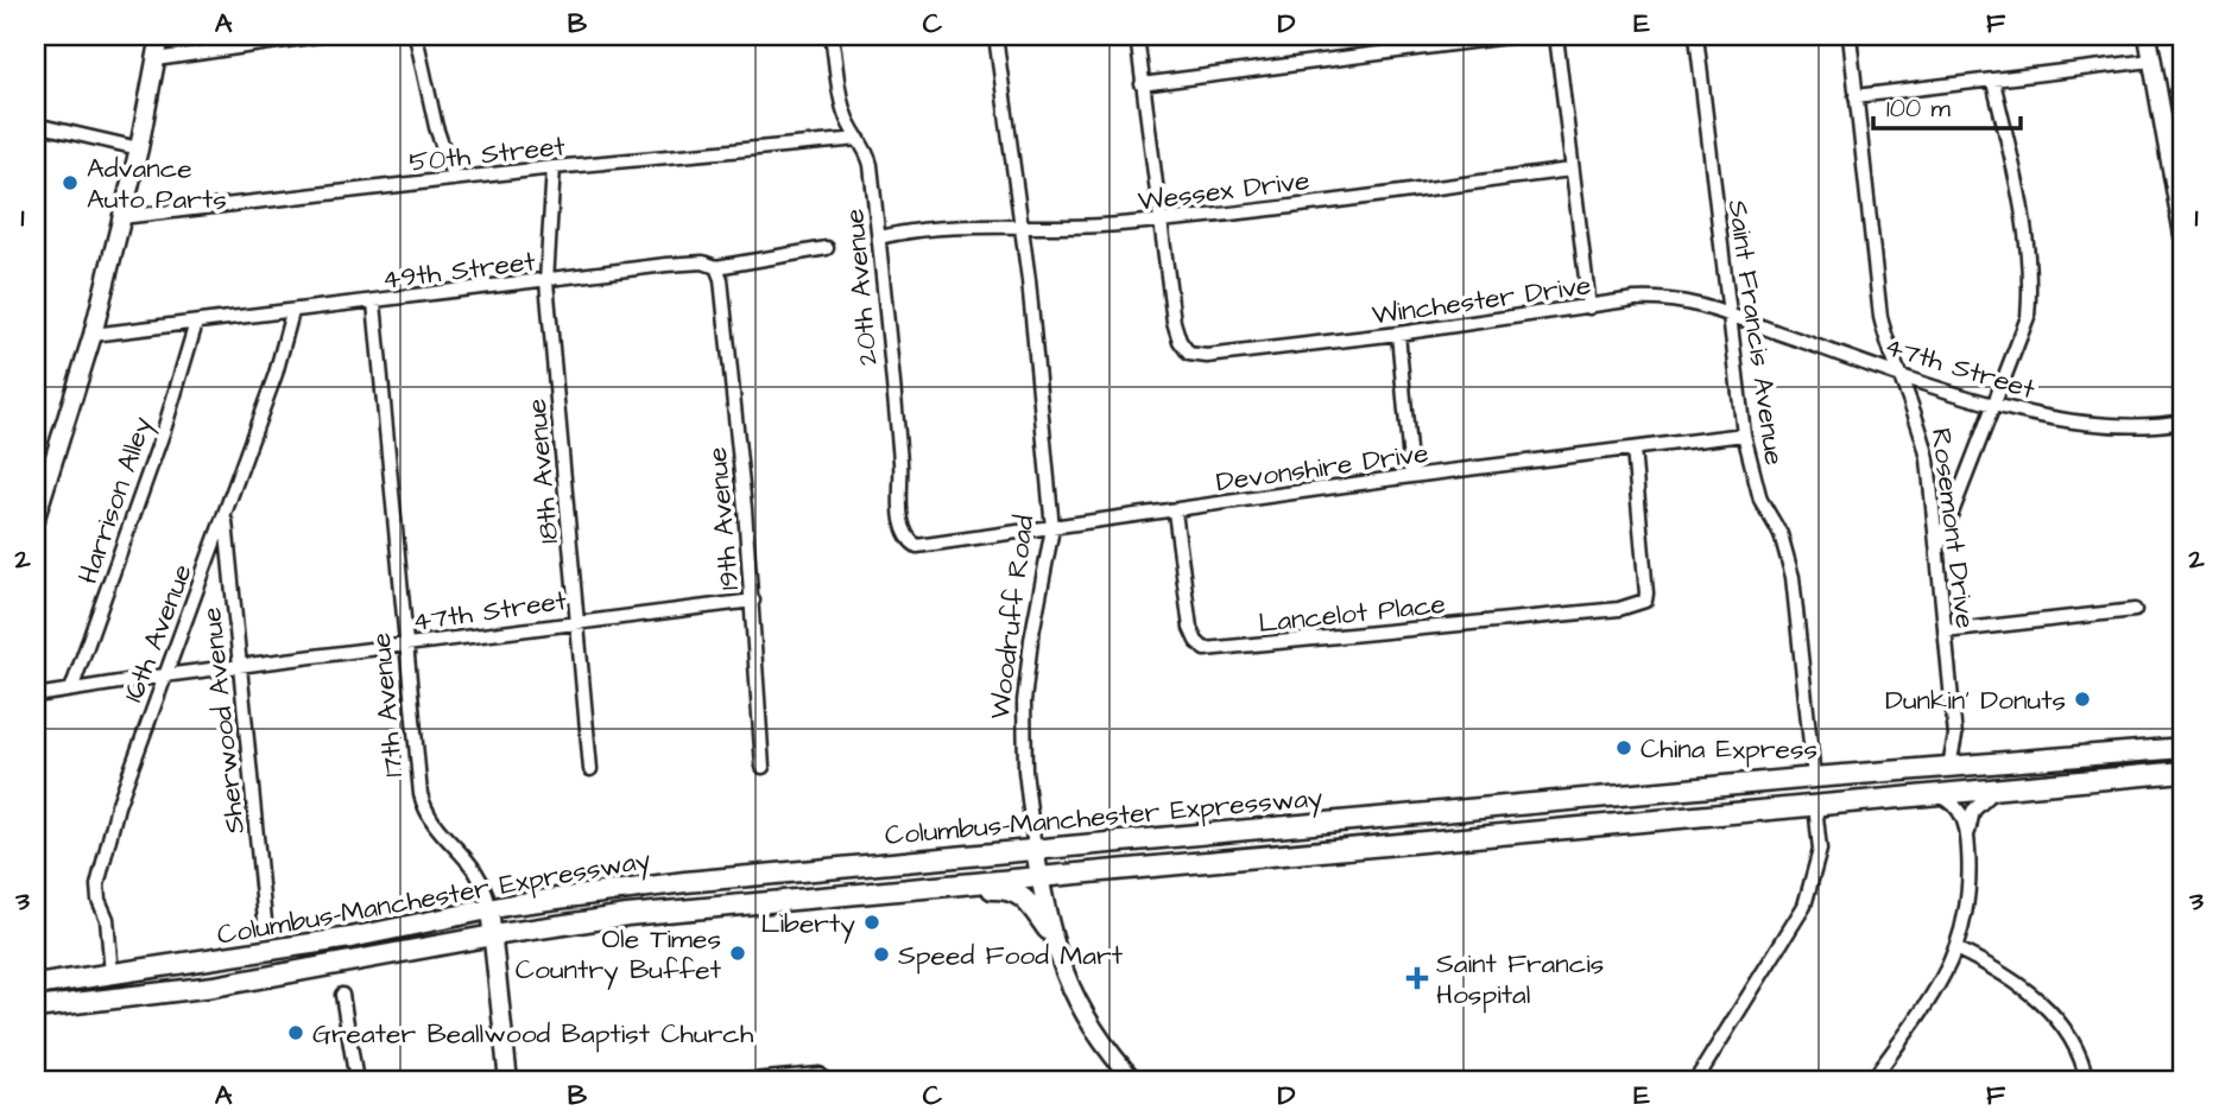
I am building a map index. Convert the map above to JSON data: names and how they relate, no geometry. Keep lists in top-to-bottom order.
{
  "streets": {
    "main road": ["Columbus-Manchester Expressway"],
    "street": [
      "50th Street",
      "Wessex Drive",
      "49th Street",
      "20th Avenue",
      "Winchester Drive",
      "Saint Francis Avenue",
      "47th Street",
      "Devonshire Drive",
      "18th Avenue",
      "Harrison Alley",
      "19th Avenue",
      "Rosemont Drive",
      "Lancelot Place",
      "Woodruff Road",
      "16th Avenue",
      "17th Avenue",
      "Sherwood Avenue"
    ]
  },
  "crossings": [
    ["50th Street", "20th Avenue"],
    ["50th Street", "18th Avenue"],
    ["Wessex Drive", "20th Avenue"],
    ["Wessex Drive", "Winchester Drive"],
    ["Wessex Drive", "Woodruff Road"],
    ["49th Street", "18th Avenue"],
    ["49th Street", "Harrison Alley"],
    ["49th Street", "19th Avenue"],
    ["49th Street", "16th Avenue"],
    ["49th Street", "17th Avenue"],
    ["20th Avenue", "Devonshire Drive"],
    ["Winchester Drive", "Saint Francis Avenue"],
    ["Winchester Drive", "47th Street"],
    ["Saint Francis Avenue", "47th Street"],
    ["Saint Francis Avenue", "Devonshire Drive"],
    ["Saint Francis Avenue", "Columbus-Manchester Expressway"],
    ["47th Street", "18th Avenue"],
    ["47th Street", "Harrison Alley"],
    ["47th Street", "19th Avenue"],
    ["47th Street", "Rosemont Drive"],
    ["47th Street", "16th Avenue"],
    ["47th Street", "17th Avenue"],
    ["47th Street", "Sherwood Avenue"],
    ["Devonshire Drive", "Lancelot Place"],
    ["Devonshire Drive", "Woodruff Road"],
    ["Rosemont Drive", "Columbus-Manchester Expressway"],
    ["Woodruff Road", "Columbus-Manchester Expressway"],
    ["16th Avenue", "Sherwood Avenue"],
    ["16th Avenue", "Columbus-Manchester Expressway"],
    ["17th Avenue", "Columbus-Manchester Expressway"]
  ],
  "places": {
    "other": [
      "Advance Auto Parts",
      "Dunkin' Donuts",
      "China Express",
      "Liberty",
      "Ole Times Country Buffet",
      "Speed Food Mart",
      "Greater Beallwood Baptist Church"
    ],
    "health": ["Saint Francis Hospital"]
  },
  "scale_bar": "100 m",
  "grid": {
    "columns": [
      "A",
      "B",
      "C",
      "D",
      "E",
      "F"
    ],
    "rows": ["1", "2", "3"]
  }
}
